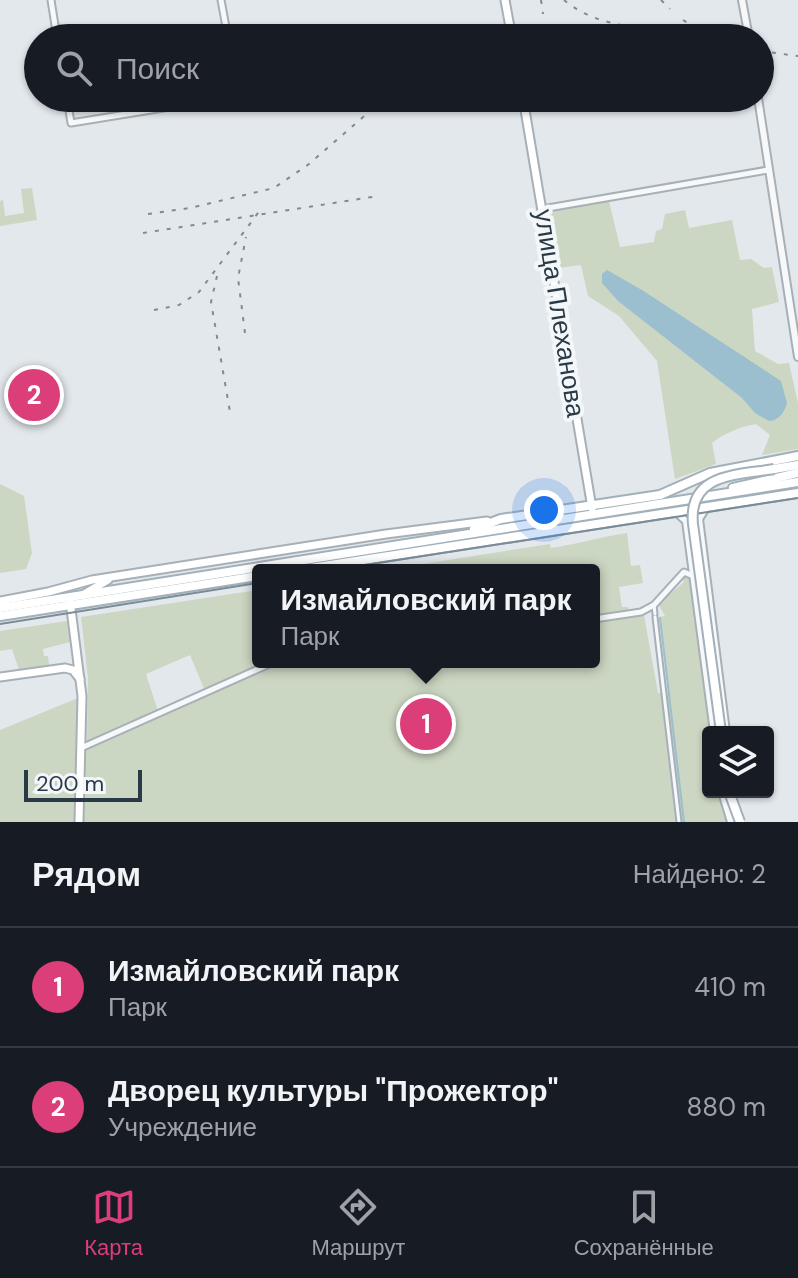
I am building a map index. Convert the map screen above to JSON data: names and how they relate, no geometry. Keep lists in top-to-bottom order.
{
  "streets": {
    "main road": ["улица Плеханова"]
  },
  "scale_bar": "200 m",
  "page": {
    "search": "Поиск",
    "pins": ["2", "1"],
    "popup": ["Измайловский парк", "Парк"],
    "scale": "200 m",
    "heading": ["Рядом", "Найдено: 2"],
    "list": [
      {
        "mark": "1",
        "name": "Измайловский парк",
        "note": "Парк",
        "value": "410 m"
      },
      {
        "mark": "2",
        "name": "Дворец культуры \"Прожектор\"",
        "note": "Учреждение",
        "value": "880 m"
      }
    ],
    "nav": ["Карта", "Маршрут", "Сохранённые"]
  }
}
